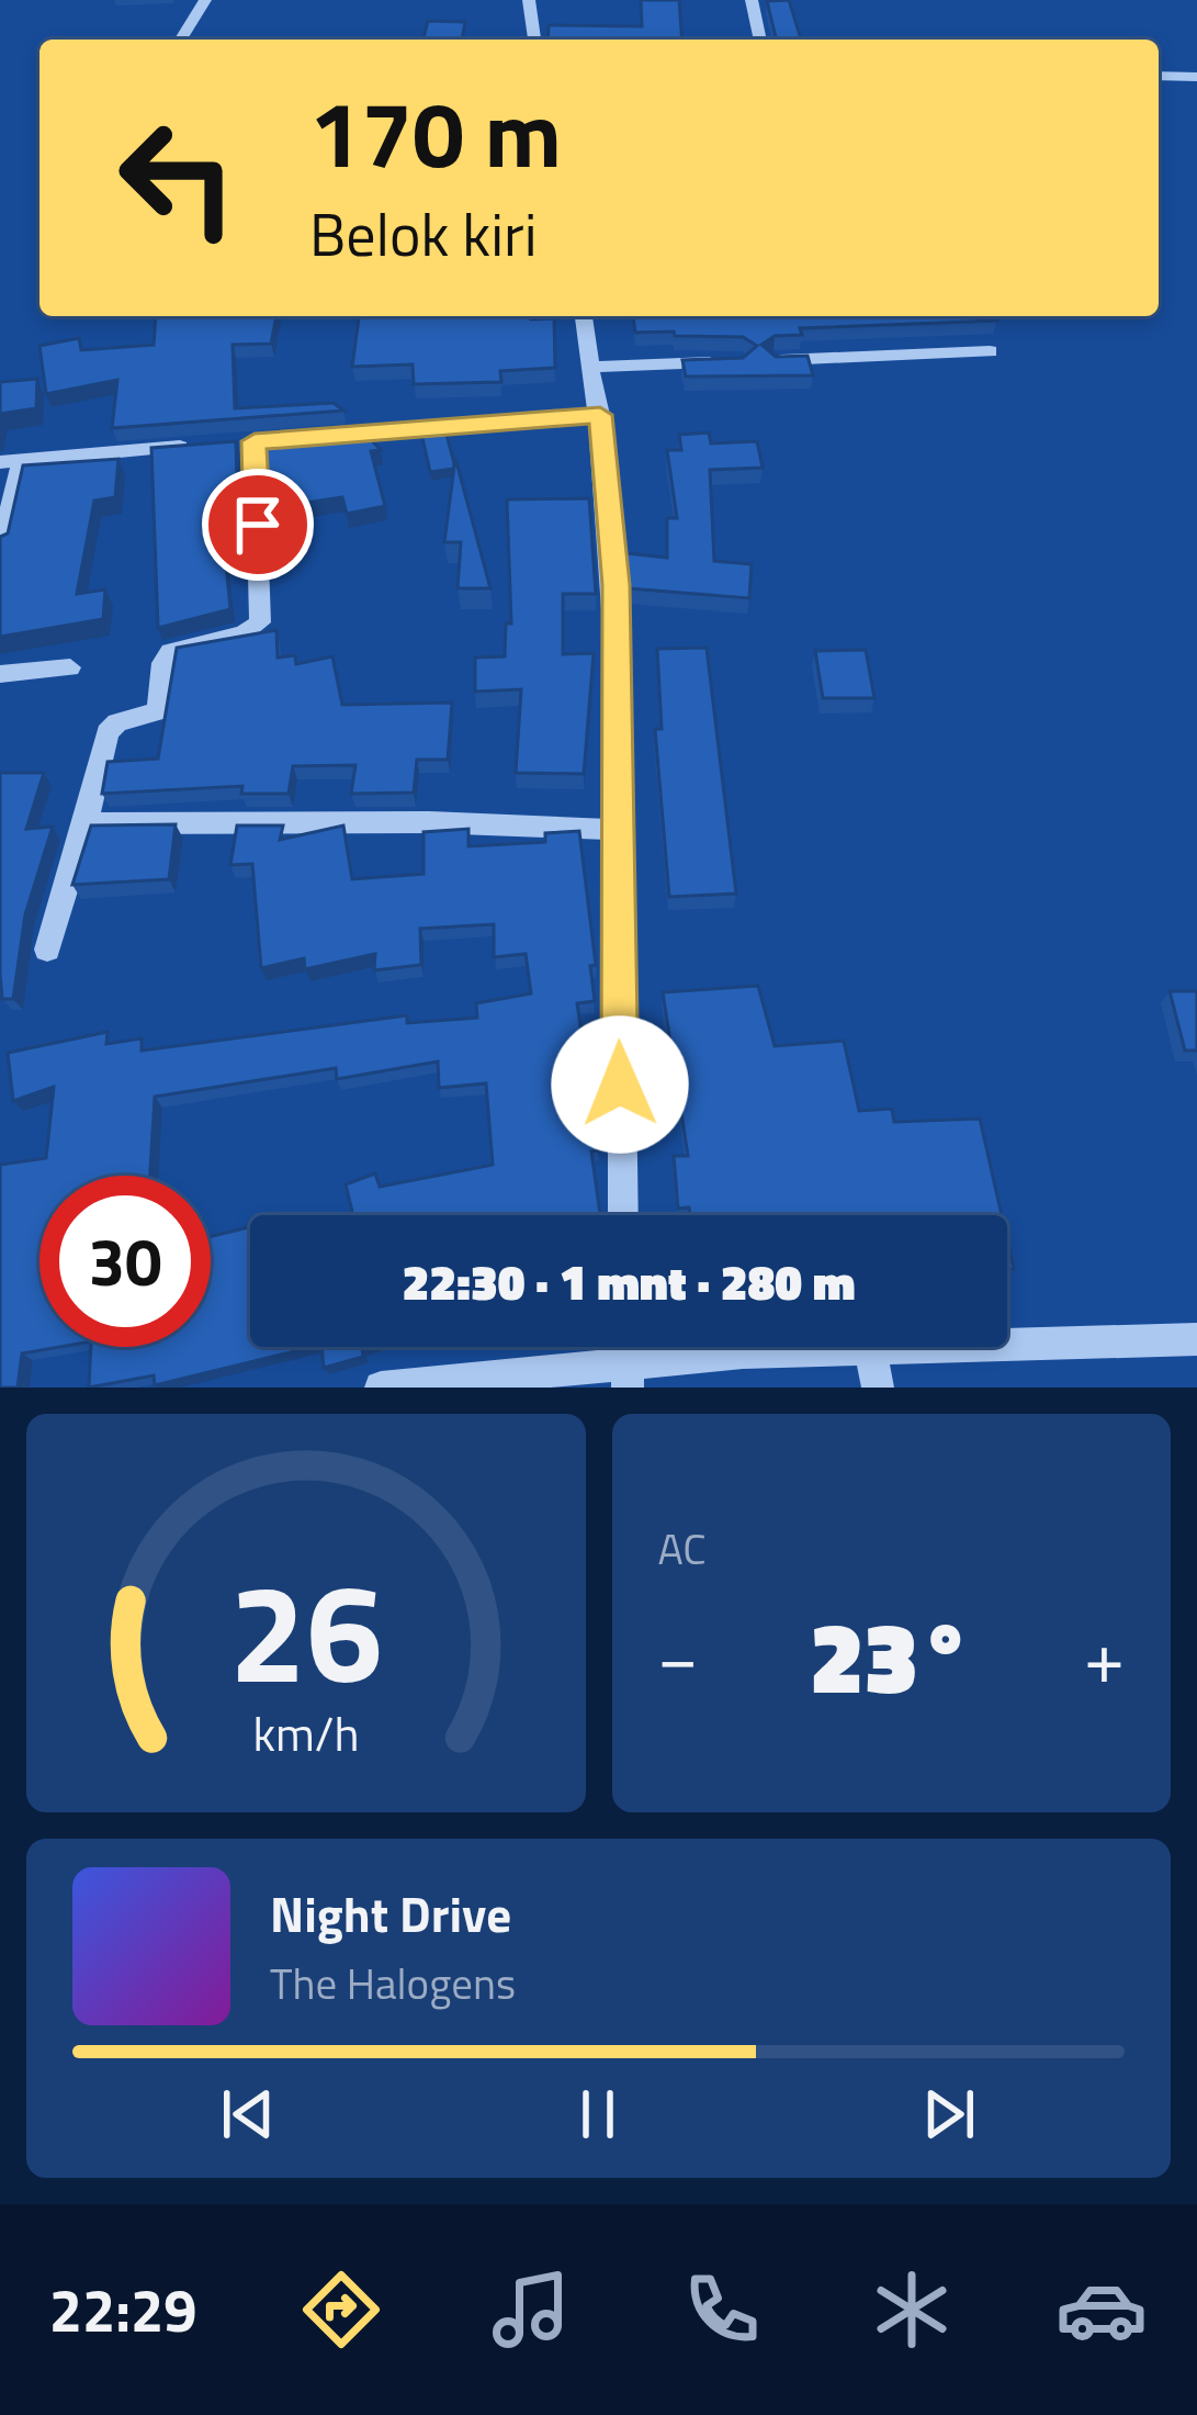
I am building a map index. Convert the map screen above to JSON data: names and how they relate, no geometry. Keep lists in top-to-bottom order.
{
  "page": {
    "turn": ["170 m", "Belok kiri"],
    "limit": "30",
    "trip": "22:30 · 1 mnt · 280 m",
    "tile": "AC",
    "heat": ["−", "23°", "+"],
    "song": ["Night Drive", "The Halogens"],
    "tabs": "22:29",
    "gauge": ["26", "km/h"]
  }
}
